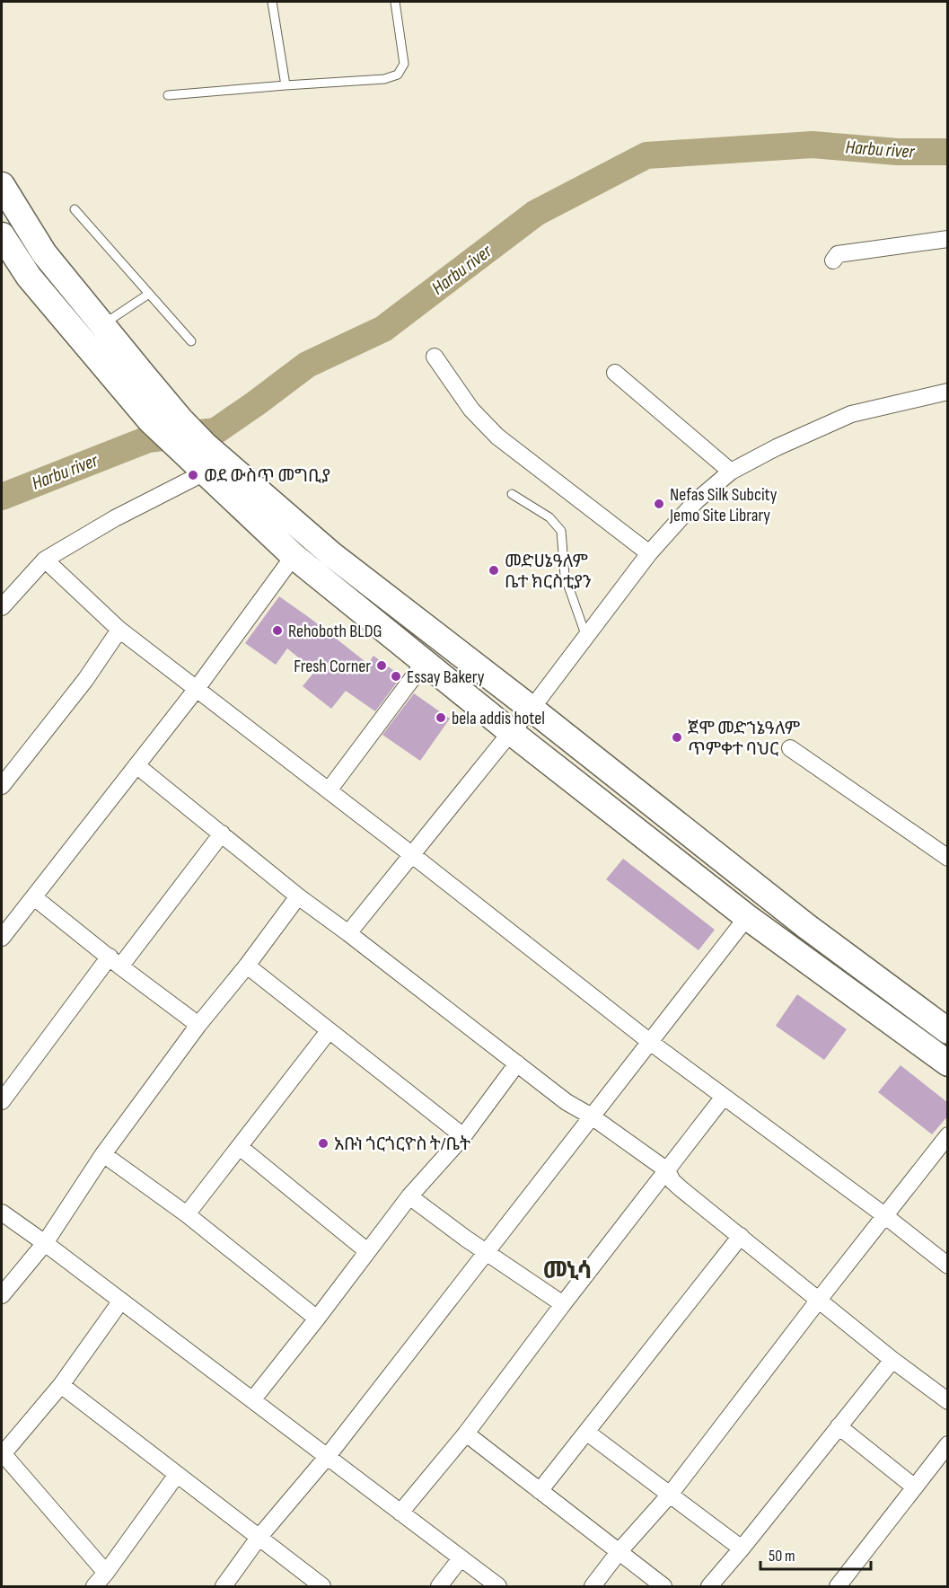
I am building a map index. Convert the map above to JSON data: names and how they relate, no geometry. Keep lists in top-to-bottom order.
{
  "districts": ["መኒሳ"],
  "water": ["Harbu river"],
  "places": [
    "ወደ ውስጥ መግቢያ",
    "Nefas Silk Subcity Jemo Site Library",
    "መድሀኔዓለም ቤተ ክርስቲያን",
    "Rehoboth BLDG",
    "Fresh Corner",
    "Essay Bakery",
    "bela addis hotel",
    "ጀሞ መድኀኔዓለም ጥምቀተ ባህር",
    "አቡነ ጎርጎርዮስ ት/ቤት"
  ],
  "scale_bar": "50 m"
}
